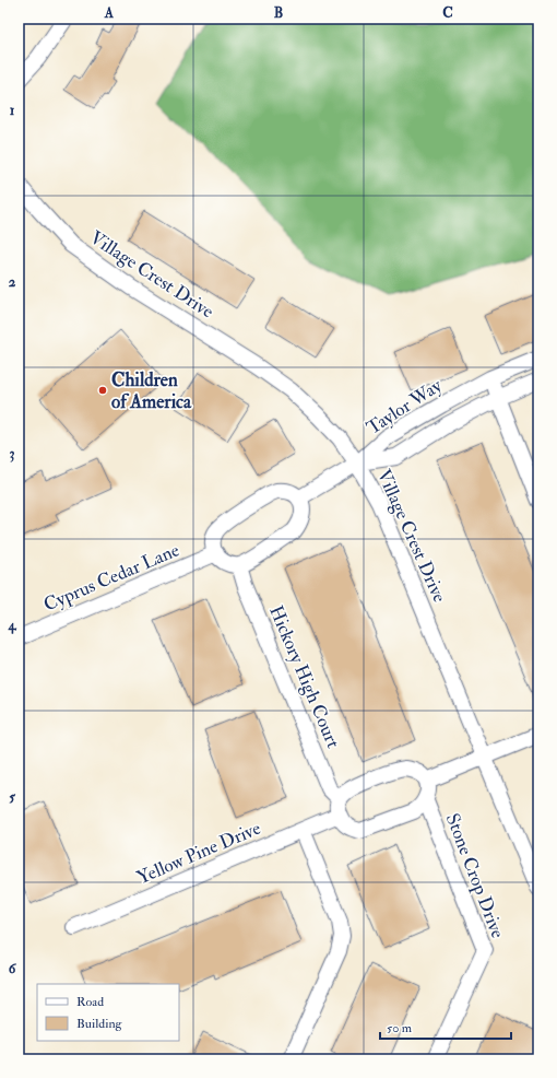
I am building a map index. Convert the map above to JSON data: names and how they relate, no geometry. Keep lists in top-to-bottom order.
{
  "streets": {
    "street": [
      "Village Crest Drive",
      "Taylor Way",
      "Cyprus Cedar Lane",
      "Hickory High Court",
      "Yellow Pine Drive",
      "Stone Crop Drive"
    ]
  },
  "crossings": [
    ["Village Crest Drive", "Taylor Way"]
  ],
  "places": ["Children of America"],
  "legend": ["Road", "Building"],
  "scale_bar": "50 m",
  "grid": {
    "columns": ["A", "B", "C"],
    "rows": [
      "1",
      "2",
      "3",
      "4",
      "5",
      "6"
    ]
  }
}
